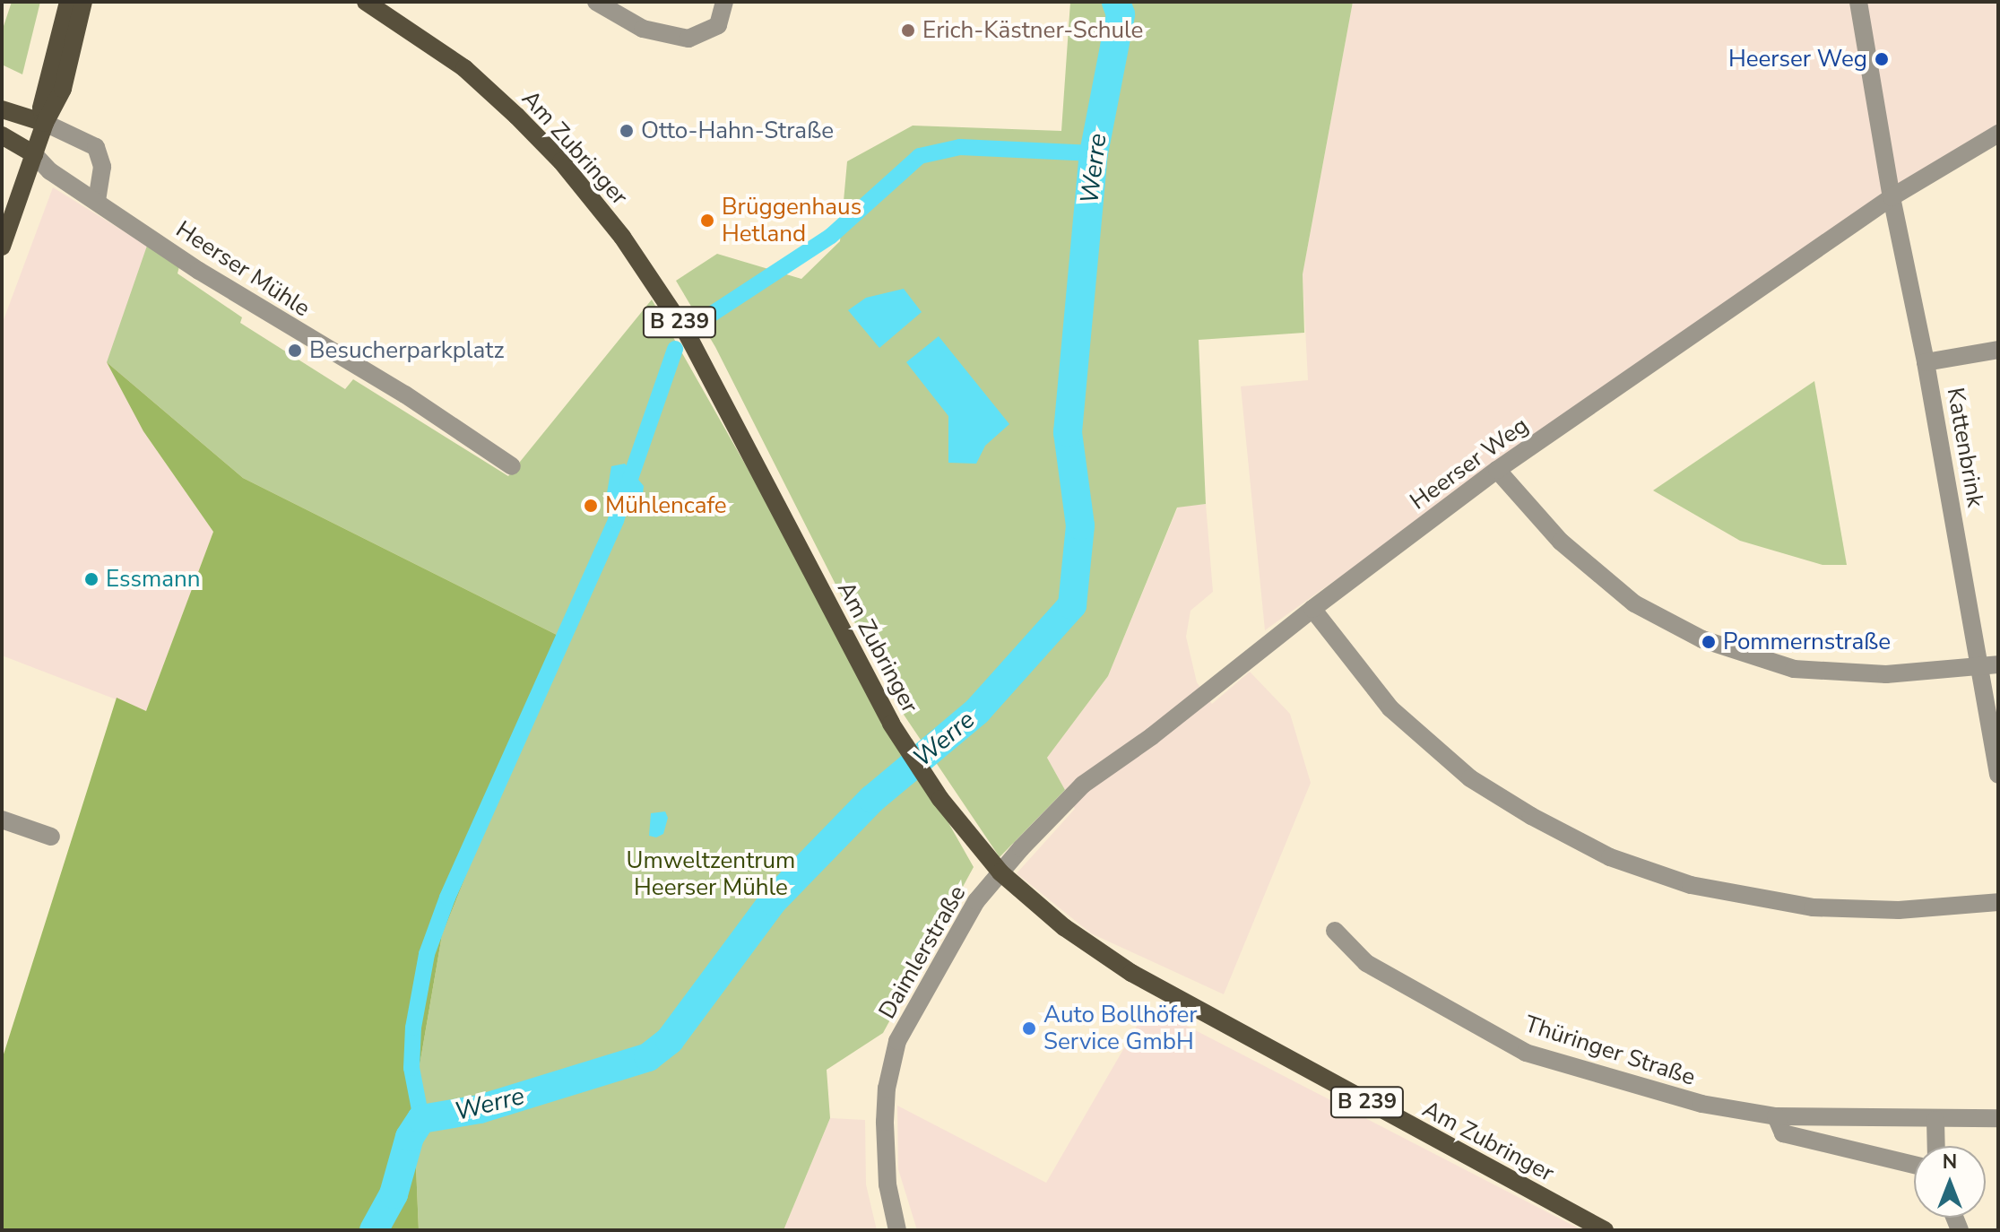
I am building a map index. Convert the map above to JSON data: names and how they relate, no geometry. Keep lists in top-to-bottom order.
{
  "streets": {
    "main road": ["Am Zubringer", "B 239"],
    "street": [
      "Heerser Mühle",
      "Kattenbrink",
      "Heerser Weg",
      "Daimlerstraße",
      "Thüringer Straße"
    ]
  },
  "crossings": [
    ["Am Zubringer", "Heerser Weg"],
    ["Am Zubringer", "Daimlerstraße"],
    ["Kattenbrink", "Heerser Weg"],
    ["Heerser Weg", "Daimlerstraße"]
  ],
  "water": ["Werre"],
  "parks": ["Umweltzentrum Heerser Mühle"],
  "places": [
    "Erich-Kästner-Schule",
    "Heerser Weg",
    "Otto-Hahn-Straße",
    "Brüggenhaus Hetland",
    "Besucherparkplatz",
    "Mühlencafe",
    "Essmann",
    "Pommernstraße",
    "Auto Bollhöfer Service GmbH"
  ],
  "north": "top"
}
